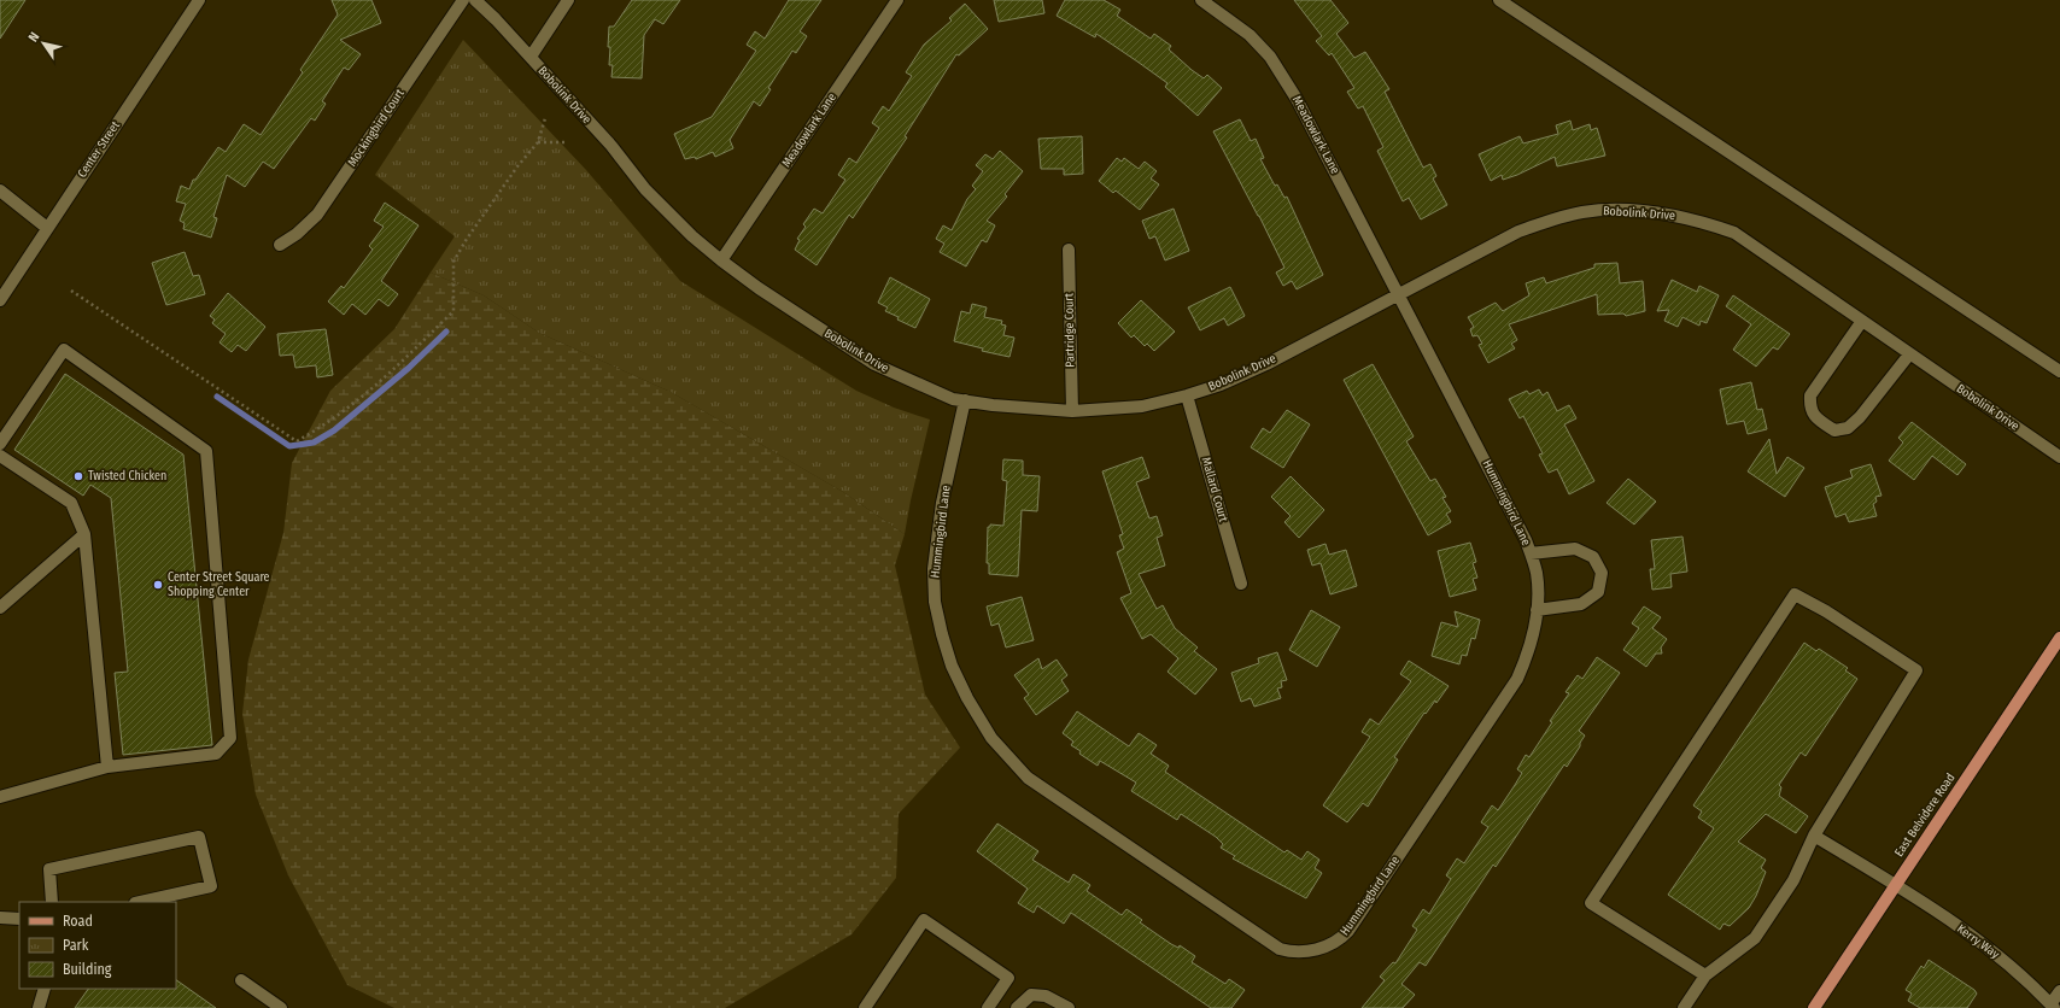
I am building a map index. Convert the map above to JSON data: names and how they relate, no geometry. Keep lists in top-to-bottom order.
{
  "streets": {
    "main road": ["East Belvidere Road"],
    "street": [
      "Bobolink Drive",
      "Mockingbird Court",
      "Meadowlark Lane",
      "Center Street",
      "Partridge Court",
      "Mallard Court",
      "Hummingbird Lane",
      "Kerry Way"
    ]
  },
  "crossings": [
    ["Bobolink Drive", "Meadowlark Lane"],
    ["Bobolink Drive", "Partridge Court"],
    ["Bobolink Drive", "Mallard Court"],
    ["Bobolink Drive", "Hummingbird Lane"],
    ["Meadowlark Lane", "Hummingbird Lane"],
    ["East Belvidere Road", "Kerry Way"]
  ],
  "places": ["Twisted Chicken", "Center Street Square Shopping Center"],
  "legend": ["Road", "Park", "Building"],
  "north": "top left"
}
